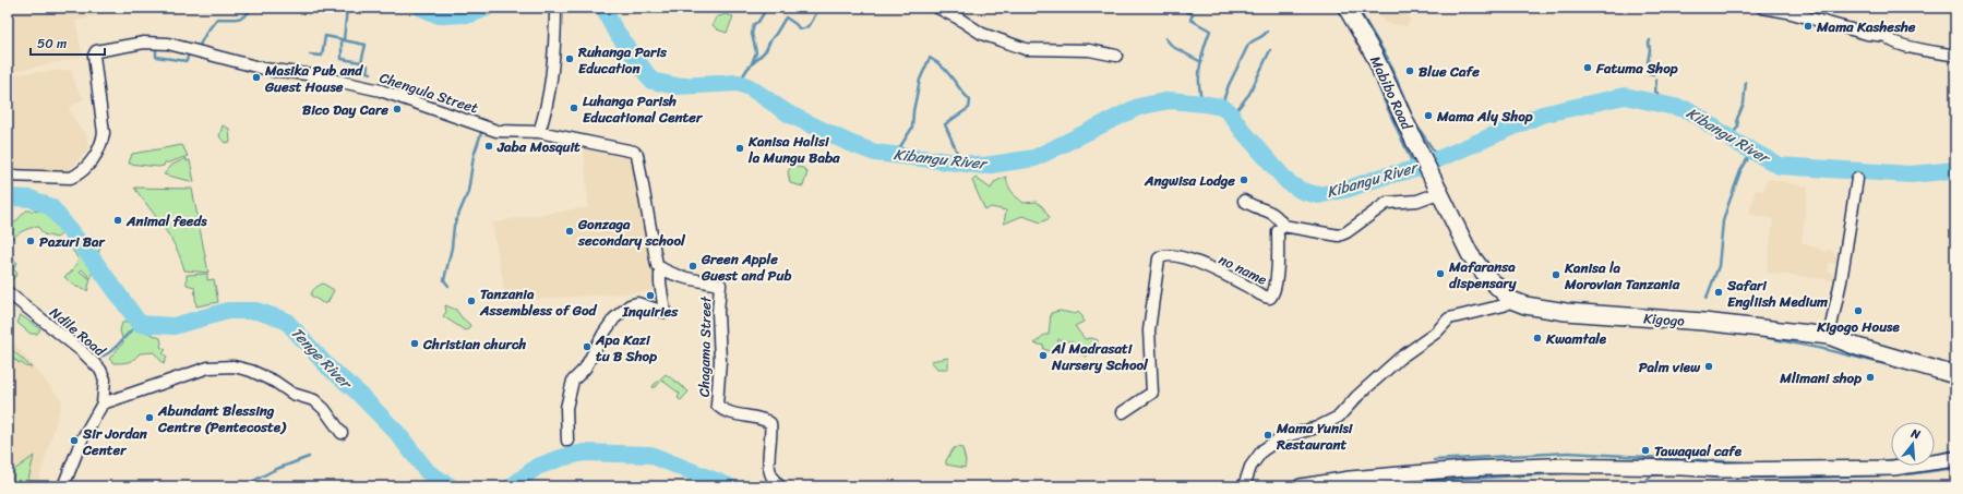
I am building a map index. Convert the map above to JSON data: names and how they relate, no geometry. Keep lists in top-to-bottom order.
{
  "streets": {
    "main road": ["Mabibo Road", "Kigogo"],
    "street": [
      "Chengula Street",
      "no name",
      "Ndile Road",
      "Chagama Street"
    ]
  },
  "crossings": [
    ["Chengula Street", "Chagama Street"],
    ["Mabibo Road", "Kigogo"]
  ],
  "water": ["Kibangu River", "Tenge River"],
  "places": [
    "Mama Kasheshe",
    "Ruhanga Paris Education",
    "Fatuma Shop",
    "Blue Cafe",
    "Masika Pub and Guest House",
    "Luhanga Parish Educational Center",
    "Bico Day Care",
    "Mama Aly Shop",
    "Jaba Mosquit",
    "Kanisa Halisi la Mungu Baba",
    "Angwisa Lodge",
    "Animal feeds",
    "Gonzaga secondary school",
    "Pazuri Bar",
    "Green Apple Guest and Pub",
    "Mafaransa dispensary",
    "Kanisa la Morovian Tanzania",
    "Safari Engliish Medium",
    "Inquiries",
    "Tanzania Assembless of God",
    "Kigogo House",
    "Kwamtale",
    "Christian church",
    "Apa Kazi tu B Shop",
    "Al Madrasati Nursery School",
    "Palm view",
    "Mlimani shop",
    "Abundant Blessing Centre (Pentecoste)",
    "Mama Yunisi Restaurant",
    "Sir Jordan Center",
    "Tawaqual cafe"
  ],
  "scale_bar": "50 m",
  "north": "top"
}
